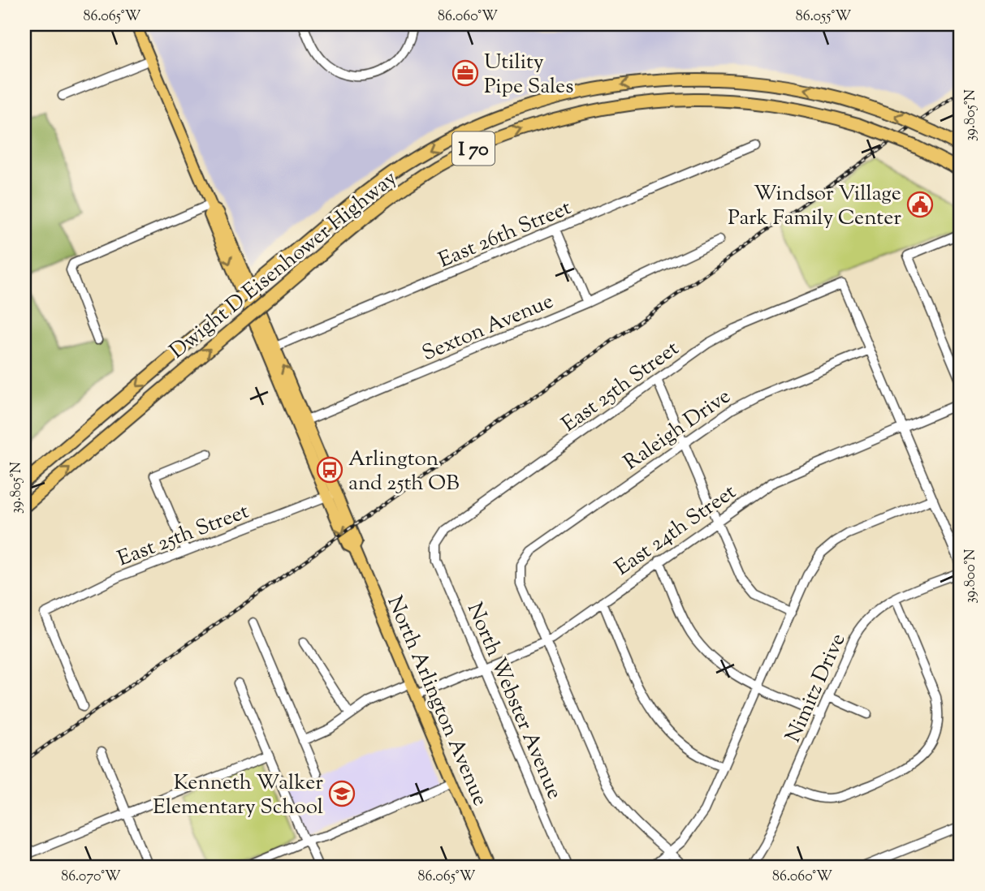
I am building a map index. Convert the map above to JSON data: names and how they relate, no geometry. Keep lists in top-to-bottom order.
{
  "streets": {
    "highway": ["I 70", "Dwight D Eisenhower Highway"],
    "main road": ["North Arlington Avenue"],
    "street": [
      "East 26th Street",
      "Sexton Avenue",
      "East 25th Street",
      "Raleigh Drive",
      "East 24th Street",
      "Nimitz Drive",
      "North Webster Avenue"
    ]
  },
  "crossings": [
    ["East 26th Street", "North Arlington Avenue"],
    ["Sexton Avenue", "North Arlington Avenue"],
    ["East 25th Street", "Raleigh Drive"],
    ["East 25th Street", "North Arlington Avenue"],
    ["East 25th Street", "North Webster Avenue"],
    ["Raleigh Drive", "East 24th Street"],
    ["East 24th Street", "North Arlington Avenue"],
    ["East 24th Street", "North Webster Avenue"]
  ],
  "places": {
    "office": ["Utility Pipe Sales"],
    "public building": ["Windsor Village Park Family Center"],
    "bus stop": ["Arlington and 25th OB"],
    "school or university": ["Kenneth Walker Elementary School"]
  },
  "coordinates": [
    "86.065°W",
    "86.060°W",
    "86.055°W",
    "39.805°N",
    "39.800°N",
    "86.070°W"
  ]
}
